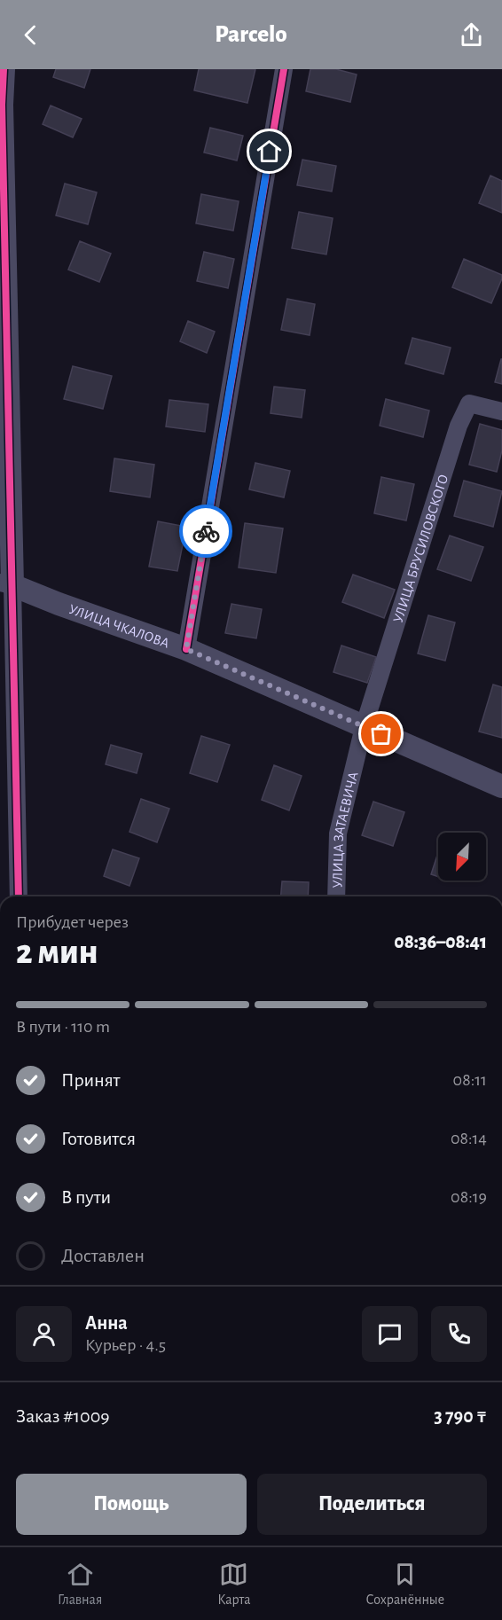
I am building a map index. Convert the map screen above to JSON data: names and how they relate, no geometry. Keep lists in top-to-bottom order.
{
  "streets": {
    "street": ["УЛИЦА БРУСИЛОВСКОГО", "УЛИЦА ЧКАЛОВА", "УЛИЦА ЗАТАЕВИЧА"]
  },
  "crossings": [
    ["УЛИЦА БРУСИЛОВСКОГО", "УЛИЦА ЧКАЛОВА"],
    ["УЛИЦА БРУСИЛОВСКОГО", "УЛИЦА ЗАТАЕВИЧА"],
    ["УЛИЦА ЧКАЛОВА", "УЛИЦА ЗАТАЕВИЧА"]
  ],
  "north": "bottom left",
  "page": {
    "header": "Parcelo",
    "heading": ["2 мин", "Прибудет через", "08:36–08:41"],
    "panel": [
      "Анна",
      "Курьер · 4.5",
      "Заказ #1009",
      "3 790 ₸"
    ],
    "bar": "В пути · 110 m",
    "list": [
      ["Принят", "08:11"],
      ["Готовится", "08:14"],
      ["В пути", "08:19"],
      "Доставлен"
    ],
    "buttons": ["Помощь", "Поделиться"],
    "tabs": ["Главная", "Карта", "Сохранённые"]
  }
}
